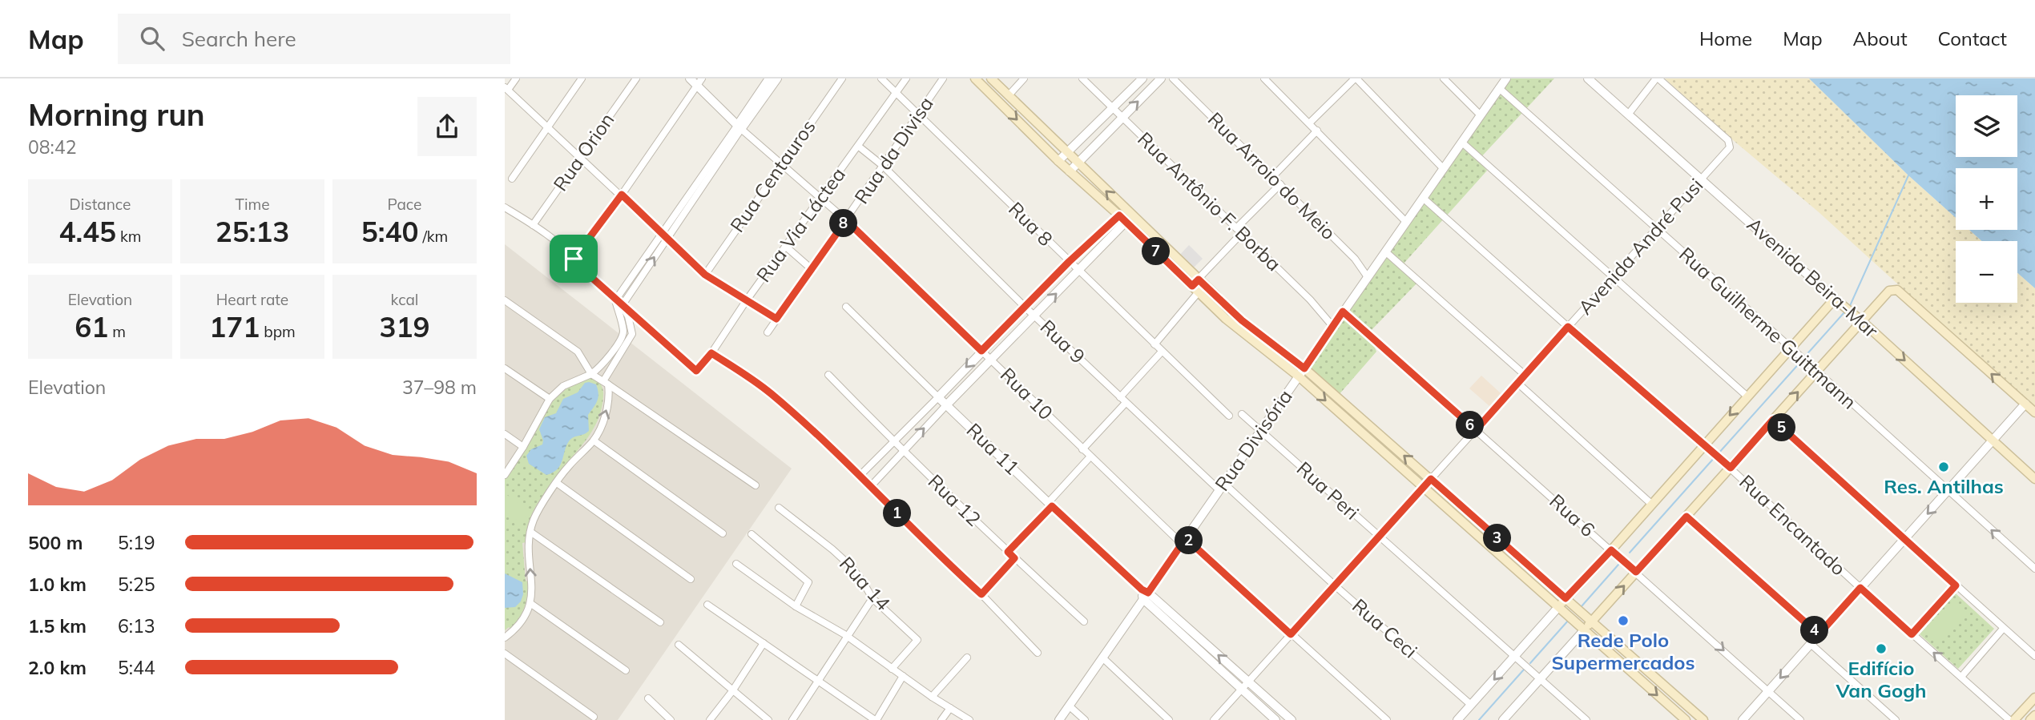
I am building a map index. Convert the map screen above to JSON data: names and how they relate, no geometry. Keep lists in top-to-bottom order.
{
  "streets": {
    "main road": ["Avenida Beira-Mar"],
    "street": [
      "Rua da Divisa",
      "Rua Orion",
      "Rua Centauros",
      "Rua Arroio do Meio",
      "Rua Antônio F. Borba",
      "Rua 8",
      "Rua Via Láctea",
      "Avenida André Pusi",
      "Rua Guilherme Guittmann",
      "Rua 9",
      "Rua 10",
      "Rua Divisória",
      "Rua 11",
      "Rua Peri",
      "Rua 12",
      "Rua 6",
      "Rua Encantado",
      "Rua 14",
      "Rua Ceci"
    ]
  },
  "crossings": [
    ["Rua da Divisa", "Rua 8"],
    ["Rua da Divisa", "Rua 9"],
    ["Rua da Divisa", "Rua 10"],
    ["Rua Centauros", "Rua 10"],
    ["Rua Arroio do Meio", "Rua Divisória"],
    ["Rua Antônio F. Borba", "Rua Divisória"],
    ["Rua 8", "Rua Via Láctea"],
    ["Rua Via Láctea", "Rua 9"],
    ["Rua Via Láctea", "Rua 10"],
    ["Avenida André Pusi", "Avenida Beira-Mar"],
    ["Avenida André Pusi", "Rua Guilherme Guittmann"],
    ["Avenida André Pusi", "Rua 10"],
    ["Avenida André Pusi", "Rua Peri"],
    ["Avenida André Pusi", "Rua 6"],
    ["Avenida André Pusi", "Rua Encantado"],
    ["Avenida André Pusi", "Rua Ceci"],
    ["Rua Guilherme Guittmann", "Rua Divisória"],
    ["Rua 9", "Rua Divisória"],
    ["Rua 9", "Rua Ceci"],
    ["Rua 10", "Rua Divisória"],
    ["Rua Divisória", "Rua 11"],
    ["Rua Divisória", "Rua Peri"],
    ["Rua Divisória", "Rua 6"],
    ["Rua Divisória", "Rua Encantado"],
    ["Rua Divisória", "Rua Ceci"]
  ],
  "places": ["Res. Antilhas", "Rede Polo Supermercados", "Edifício Van Gogh"],
  "page": {
    "header": "Map",
    "search": "Search here",
    "nav": [
      "Home",
      "Map",
      "About",
      "Contact"
    ],
    "heading": ["Morning run", "08:42"],
    "map_buttons": ["+", "−"],
    "stats": [
      ["Distance", "4.45 km"],
      ["Time", "25:13"],
      ["Pace", "5:40 /km"],
      ["Elevation", "61 m"],
      ["Heart rate", "171 bpm"],
      ["kcal", "319"]
    ],
    "pins": [
      "8",
      "7",
      "6",
      "5",
      "1",
      "3",
      "2",
      "4"
    ],
    "chart": ["Elevation", "37–98 m"],
    "list": [
      {
        "name": "500 m",
        "note": "5:19"
      },
      {
        "name": "1.0 km",
        "note": "5:25"
      },
      {
        "name": "1.5 km",
        "note": "6:13"
      },
      {
        "name": "2.0 km",
        "note": "5:44"
      }
    ]
  }
}
